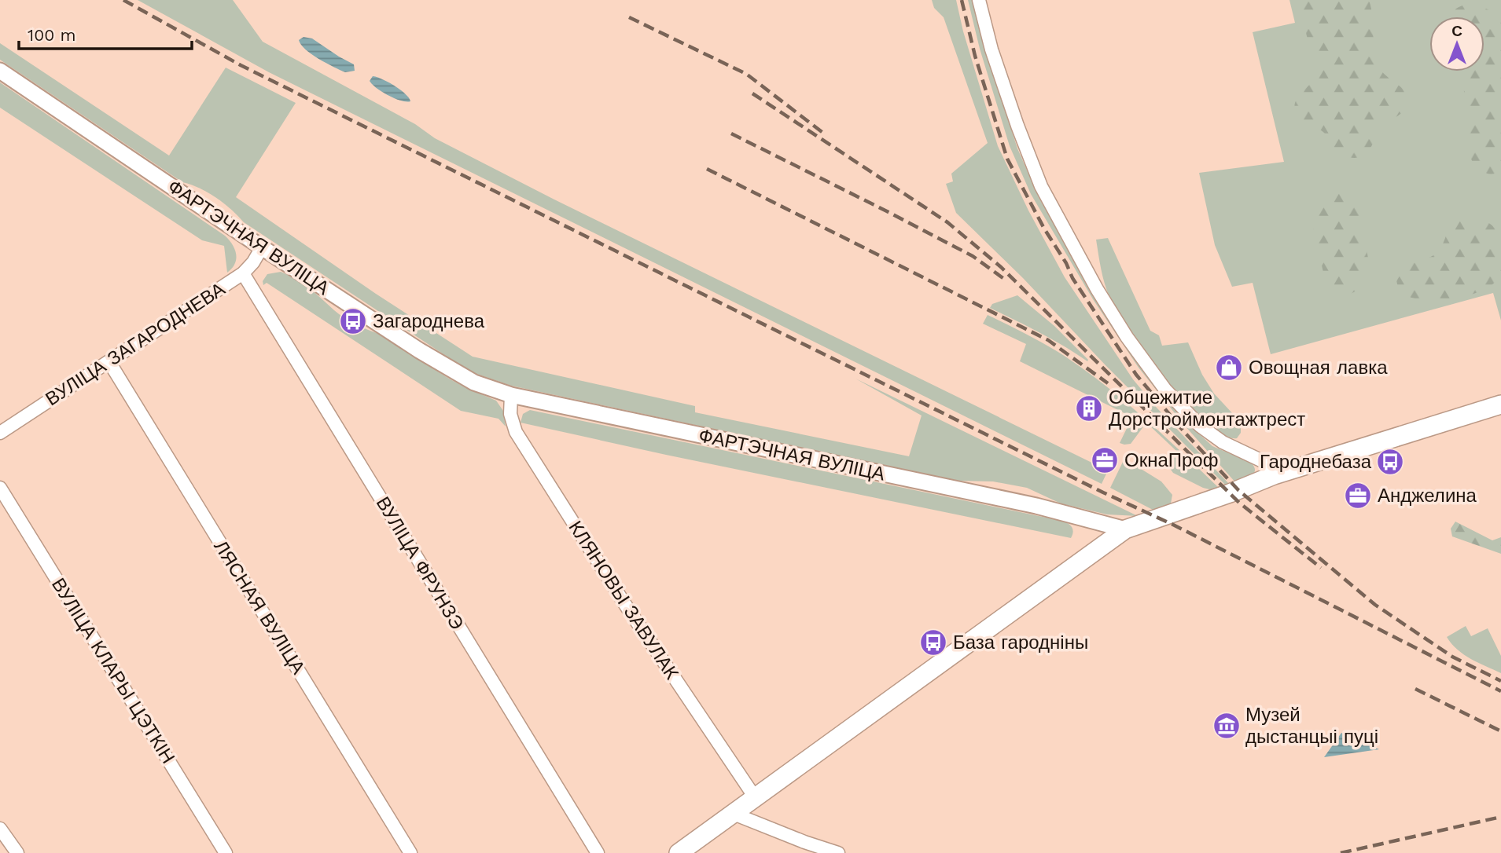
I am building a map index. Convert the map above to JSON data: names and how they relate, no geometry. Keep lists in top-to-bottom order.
{
  "streets": {
    "street": [
      "ФАРТЭЧНАЯ ВУЛІЦА",
      "ВУЛІЦА ЗАГАРОДНЕВА",
      "ВУЛІЦА ФРУНЗЭ",
      "КЛЯНОВЫ ЗАВУЛАК",
      "ЛЯСНАЯ ВУЛІЦА",
      "ВУЛІЦА КЛАРЫ ЦЭТКІН"
    ]
  },
  "crossings": [
    ["ФАРТЭЧНАЯ ВУЛІЦА", "ВУЛІЦА ЗАГАРОДНЕВА"],
    ["ФАРТЭЧНАЯ ВУЛІЦА", "КЛЯНОВЫ ЗАВУЛАК"],
    ["ВУЛІЦА ЗАГАРОДНЕВА", "ВУЛІЦА ФРУНЗЭ"],
    ["ВУЛІЦА ЗАГАРОДНЕВА", "ЛЯСНАЯ ВУЛІЦА"]
  ],
  "places": {
    "bus stop": ["Загароднева", "Гароднебаза", "База гародніны"],
    "shop": ["Овощная лавка"],
    "building": ["Общежитие Дорстроймонтажтрест"],
    "office": ["ОкнаПроф", "Анджелина"],
    "museum": ["Музей дыстанцыі пуці"]
  },
  "scale_bar": "100 m",
  "north": "top"
}
